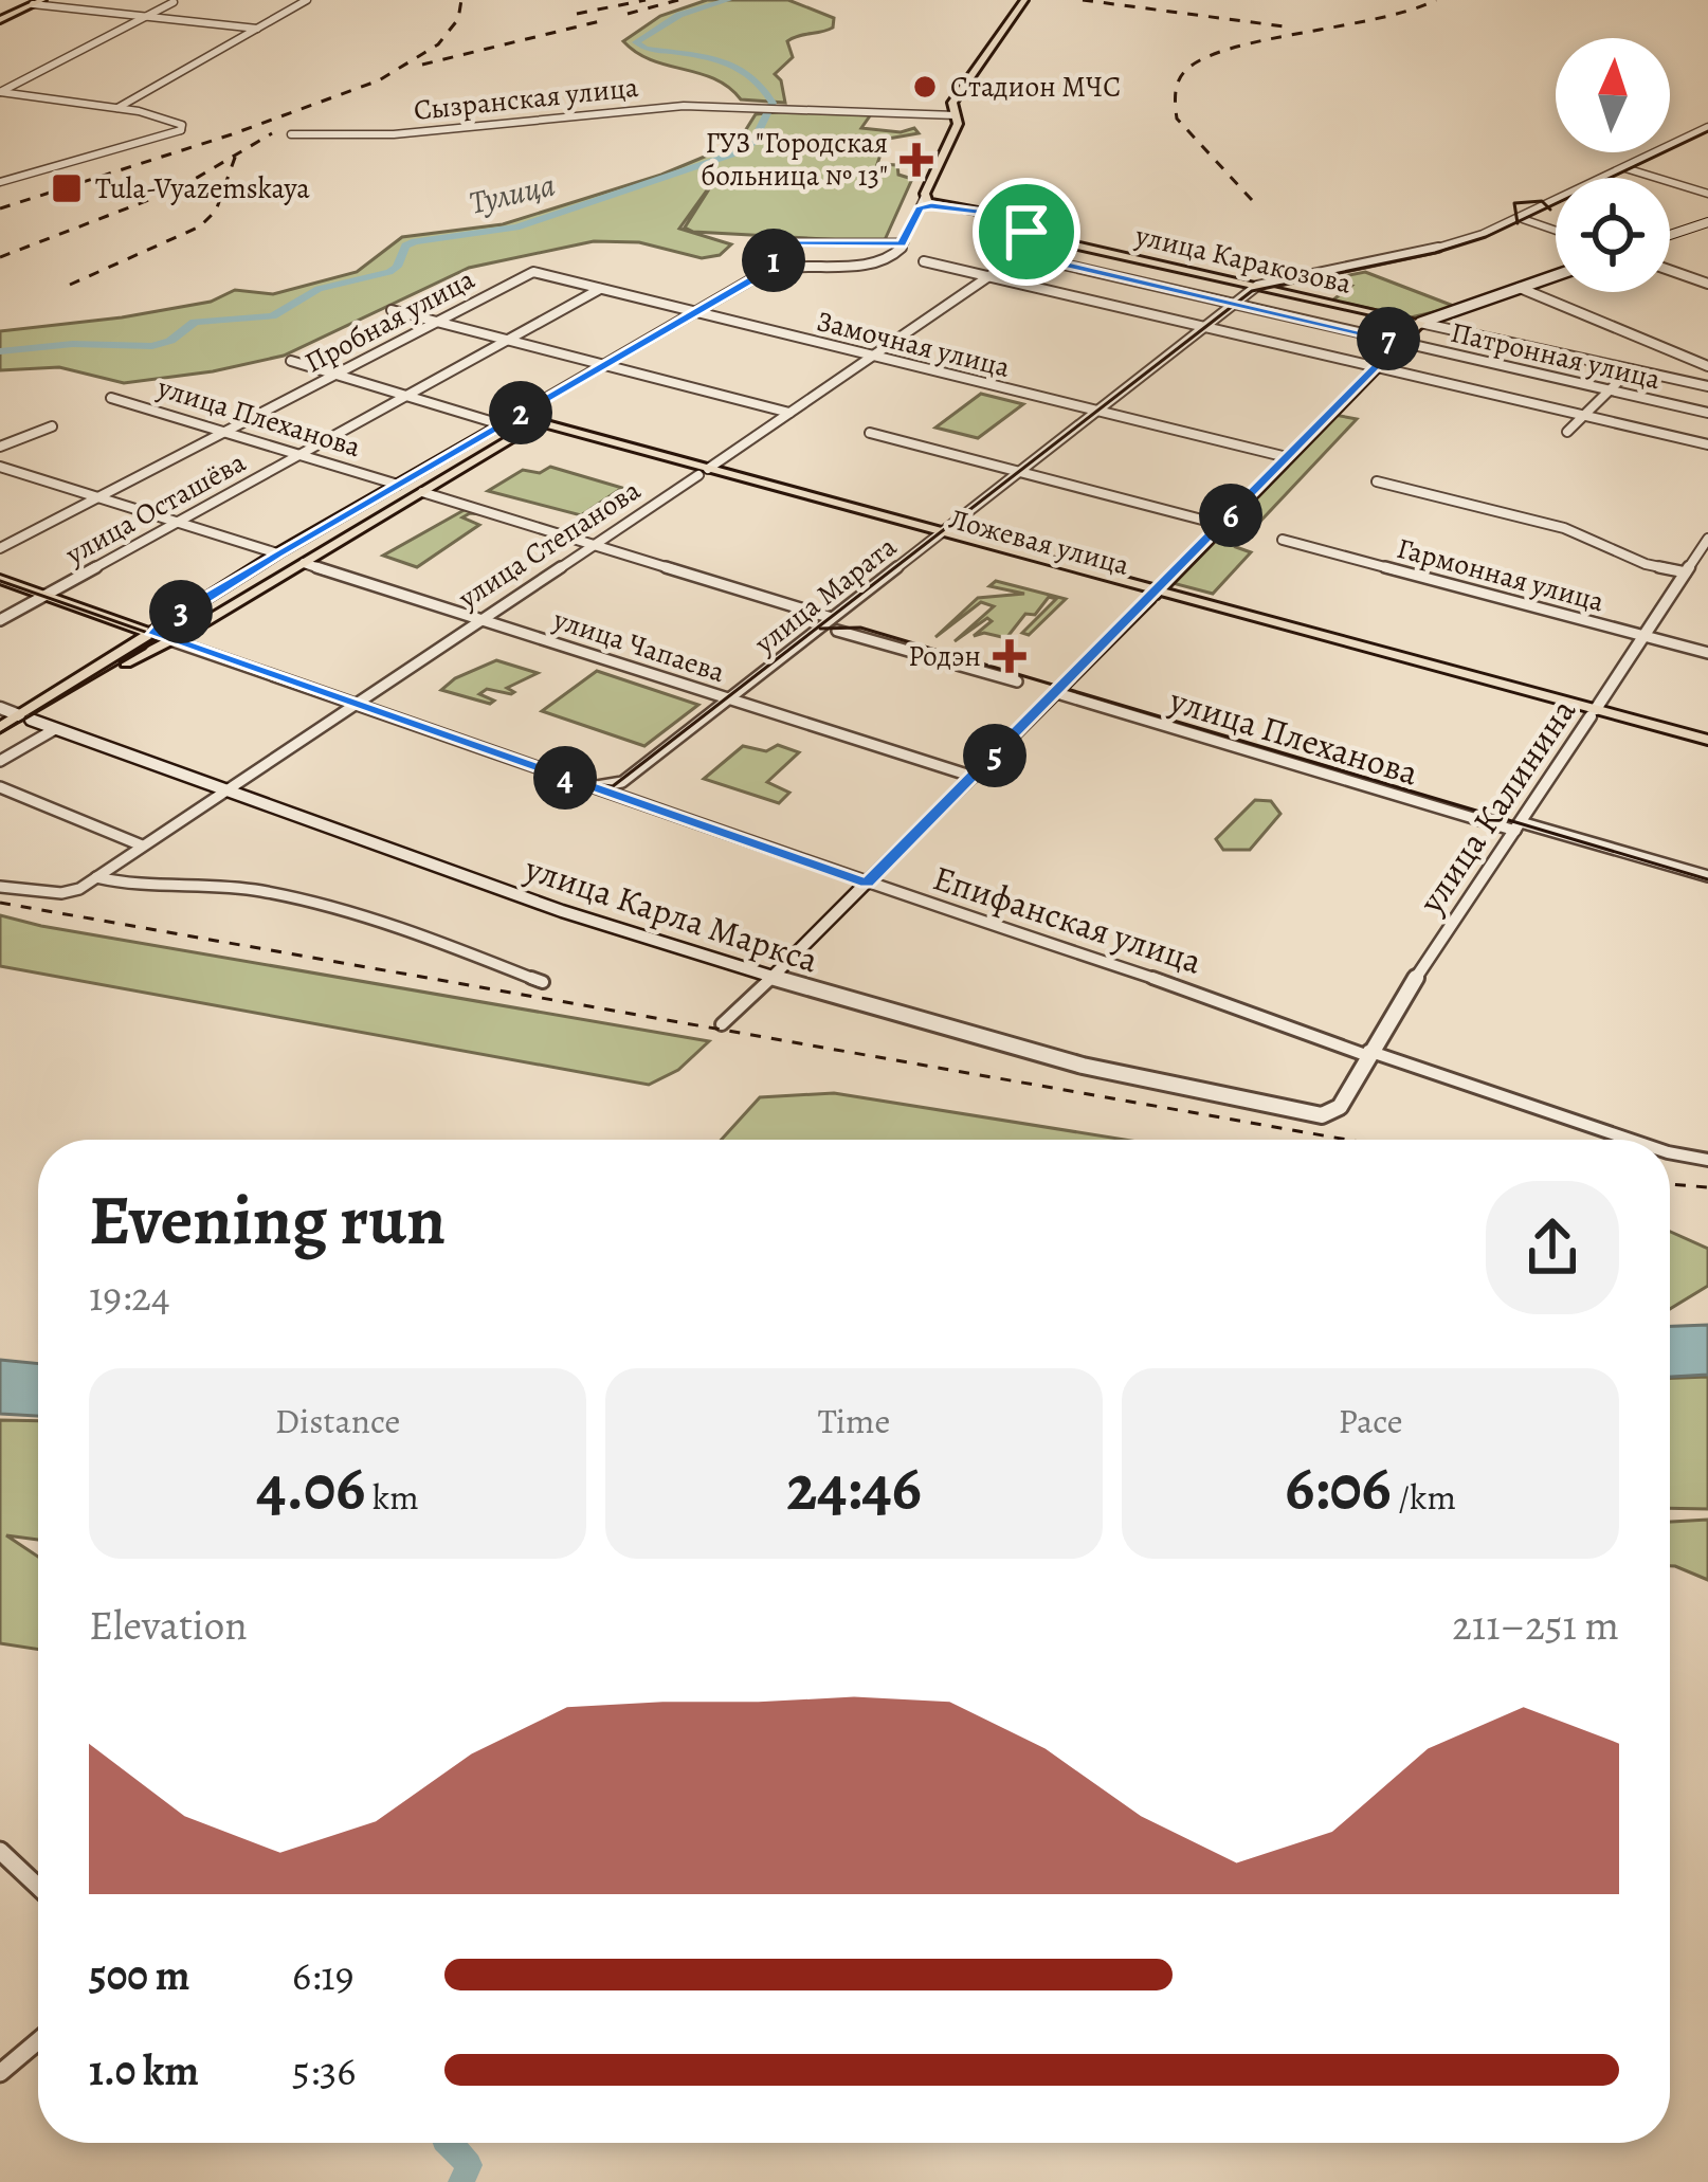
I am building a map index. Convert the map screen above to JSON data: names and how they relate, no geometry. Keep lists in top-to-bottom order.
{
  "streets": {
    "main road": [
      "улица Каракозова",
      "улица Плеханова",
      "Ложевая улица",
      "улица Чапаева",
      "улица Карла Маркса"
    ],
    "street": [
      "Сызранская улица",
      "Пробная улица",
      "Замочная улица",
      "Патронная улица",
      "улица Осташёва",
      "улица Степанова",
      "Гармонная улица",
      "улица Марата",
      "улица Калинина",
      "Епифанская улица"
    ]
  },
  "crossings": [
    ["улица Каракозова", "улица Степанова"],
    ["улица Каракозова", "улица Марата"],
    ["Пробная улица", "Замочная улица"],
    ["Пробная улица", "улица Плеханова"],
    ["Пробная улица", "Ложевая улица"],
    ["Пробная улица", "улица Чапаева"],
    ["Замочная улица", "улица Осташёва"],
    ["Замочная улица", "улица Степанова"],
    ["Замочная улица", "улица Марата"],
    ["Патронная улица", "улица Степанова"],
    ["Патронная улица", "улица Марата"],
    ["улица Плеханова", "улица Осташёва"],
    ["улица Плеханова", "улица Степанова"],
    ["улица Плеханова", "улица Марата"],
    ["улица Плеханова", "улица Калинина"],
    ["улица Осташёва", "Ложевая улица"],
    ["улица Осташёва", "улица Чапаева"],
    ["Ложевая улица", "улица Степанова"],
    ["Ложевая улица", "улица Марата"],
    ["Ложевая улица", "улица Калинина"],
    ["улица Степанова", "улица Чапаева"],
    ["улица Степанова", "улица Карла Маркса"],
    ["улица Степанова", "Епифанская улица"],
    ["Гармонная улица", "улица Калинина"],
    ["улица Марата", "улица Чапаева"],
    ["улица Марата", "Епифанская улица"],
    ["улица Калинина", "улица Карла Маркса"],
    ["улица Калинина", "Епифанская улица"]
  ],
  "water": ["Тулица"],
  "places": {
    "other": ["Стадион МЧС"],
    "health": ["ГУЗ \"Городская больница № 13\"", "Родэн"],
    "transit": ["Tula-Vyazemskaya"]
  },
  "north": "top",
  "page": {
    "pins": [
      "1",
      "7",
      "2",
      "6",
      "3",
      "5",
      "4"
    ],
    "heading": ["Evening run", "19:24"],
    "stats": [
      ["Distance", "4.06 km"],
      ["Time", "24:46"],
      ["Pace", "6:06 /km"]
    ],
    "chart": ["Elevation", "211–251 m"],
    "list": [
      {
        "name": "500 m",
        "note": "6:19"
      },
      {
        "name": "1.0 km",
        "note": "5:36"
      }
    ]
  }
}
